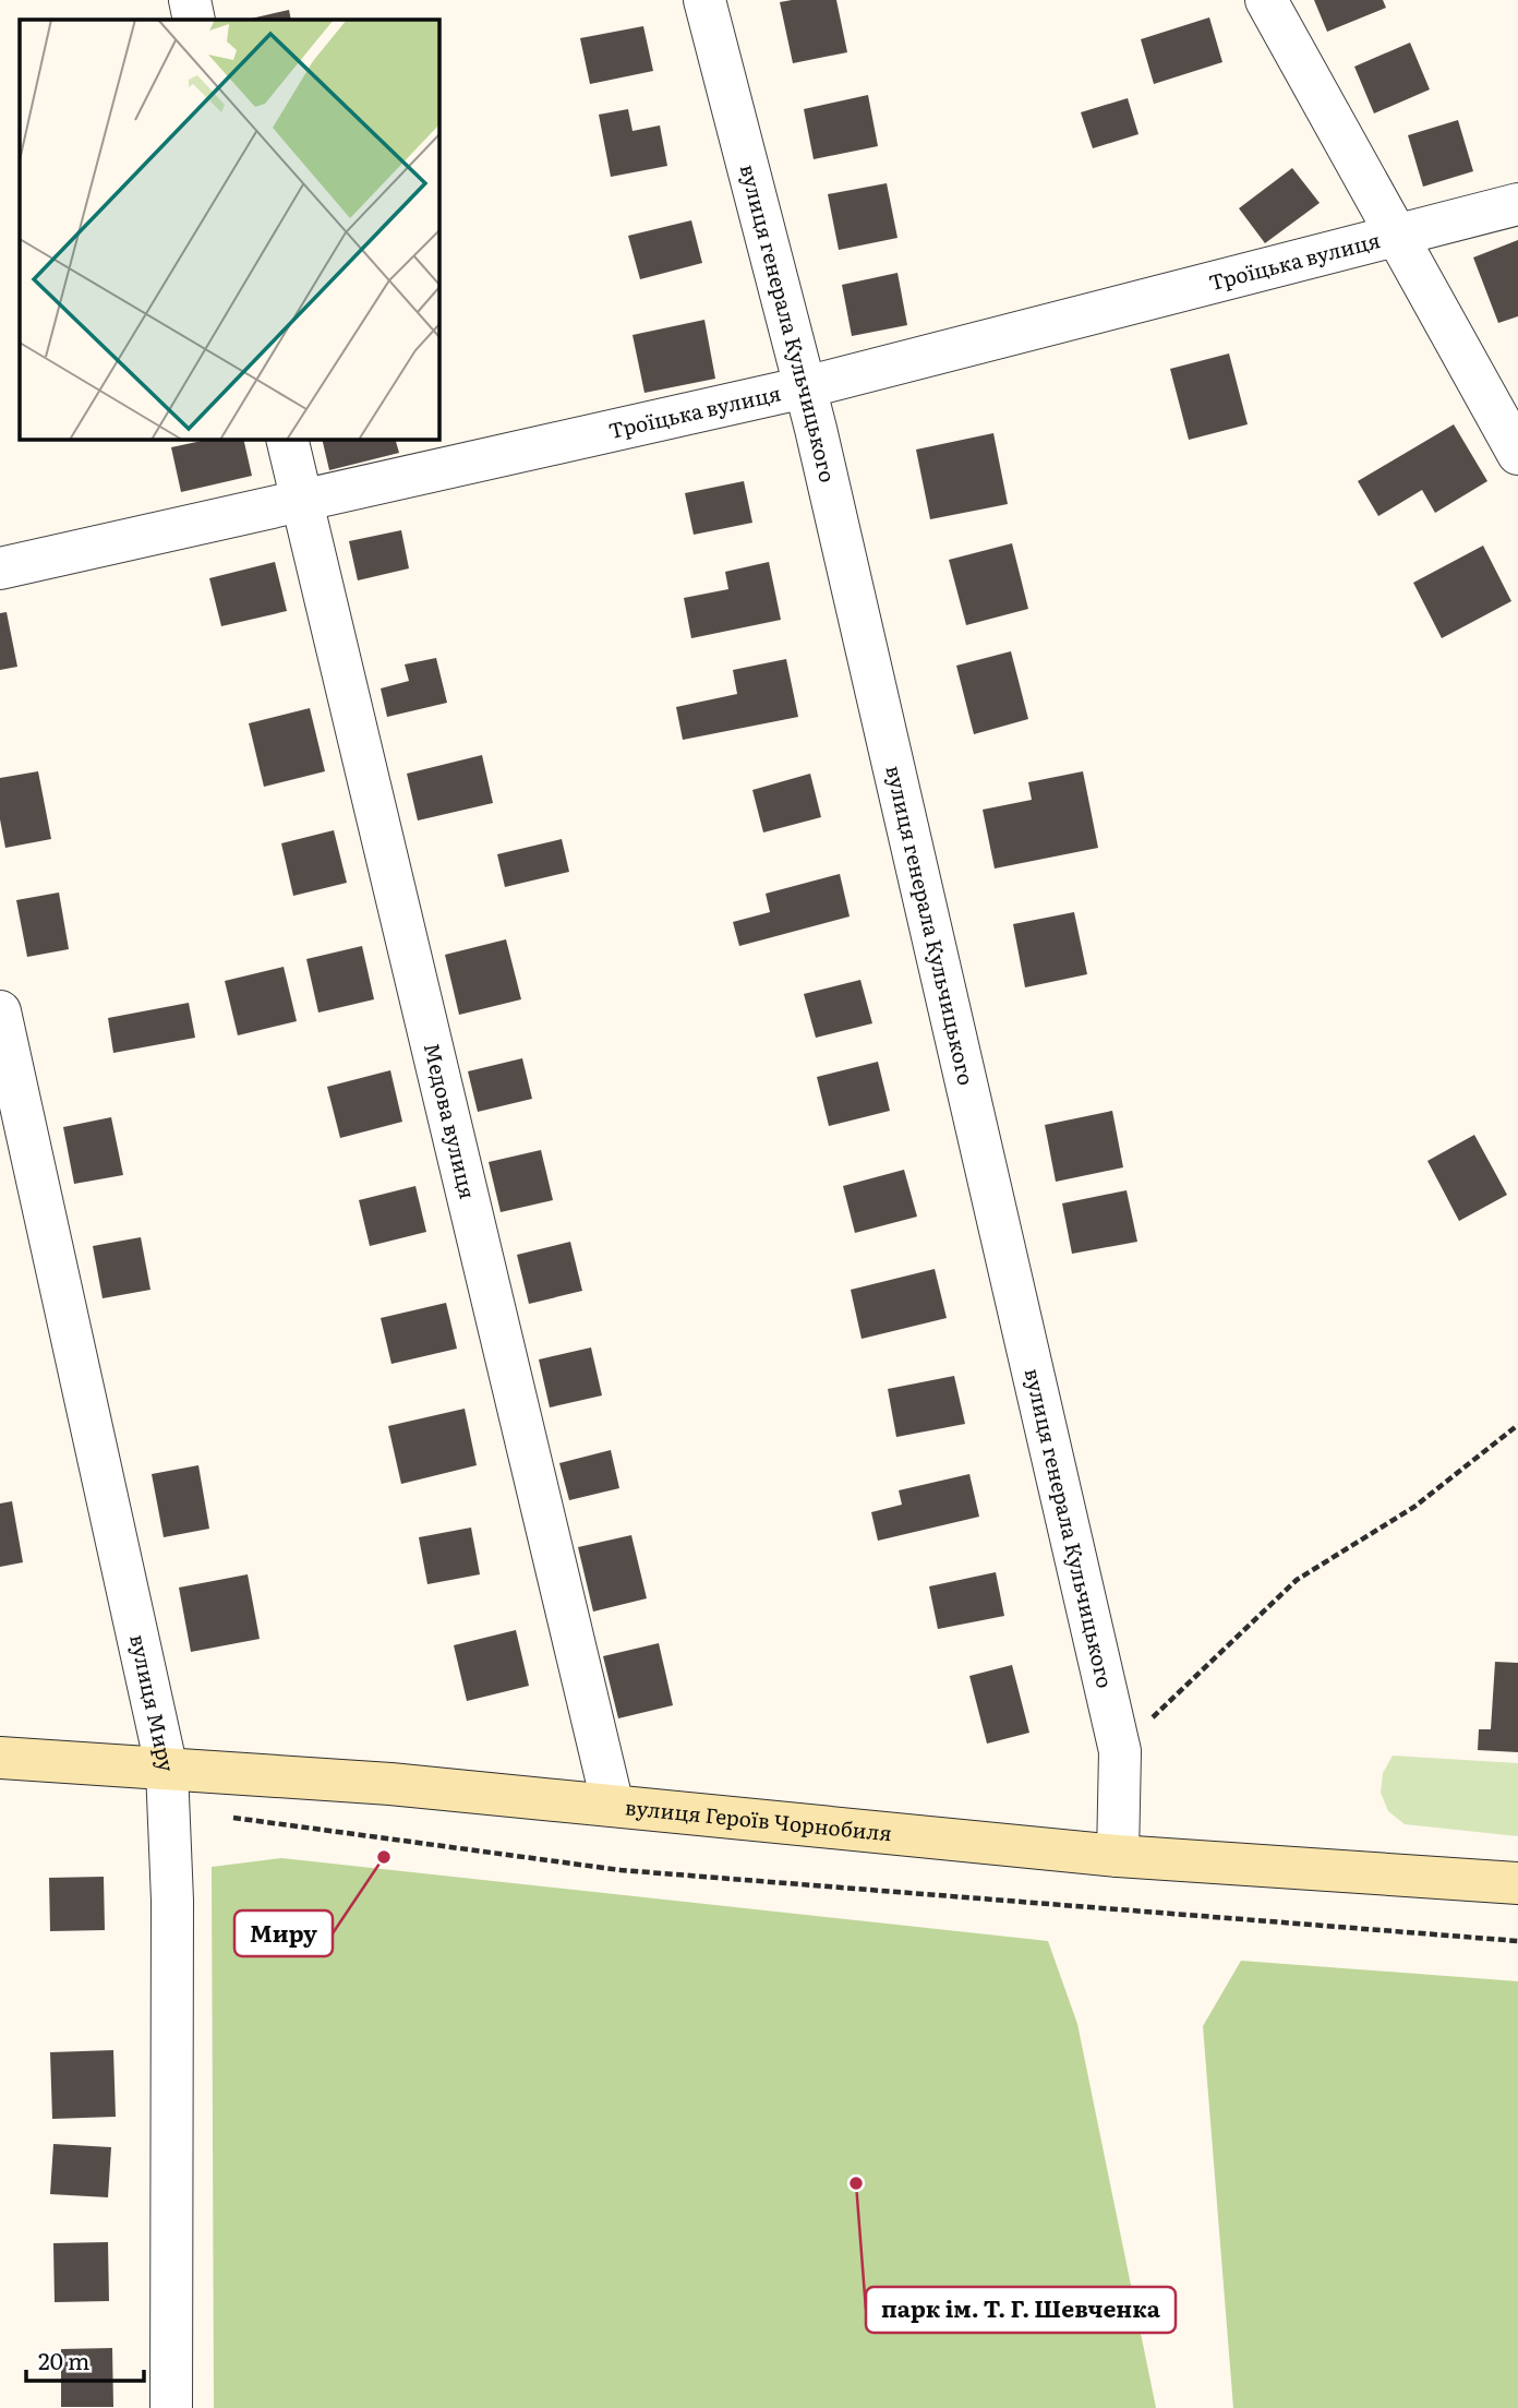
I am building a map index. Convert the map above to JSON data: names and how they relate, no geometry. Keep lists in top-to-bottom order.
{
  "streets": {
    "street": [
      "Троїцька вулиця",
      "вулиця генерала Кульчицького",
      "Медова вулиця",
      "вулиця Миру",
      "вулиця Героїв Чорнобиля"
    ]
  },
  "crossings": [
    ["Троїцька вулиця", "вулиця генерала Кульчицького"],
    ["Троїцька вулиця", "Медова вулиця"],
    ["вулиця генерала Кульчицького", "вулиця Героїв Чорнобиля"],
    ["Медова вулиця", "вулиця Героїв Чорнобиля"],
    ["вулиця Миру", "вулиця Героїв Чорнобиля"]
  ],
  "places": ["Миру", "парк ім. Т. Г. Шевченка"],
  "scale_bar": "20 m"
}
